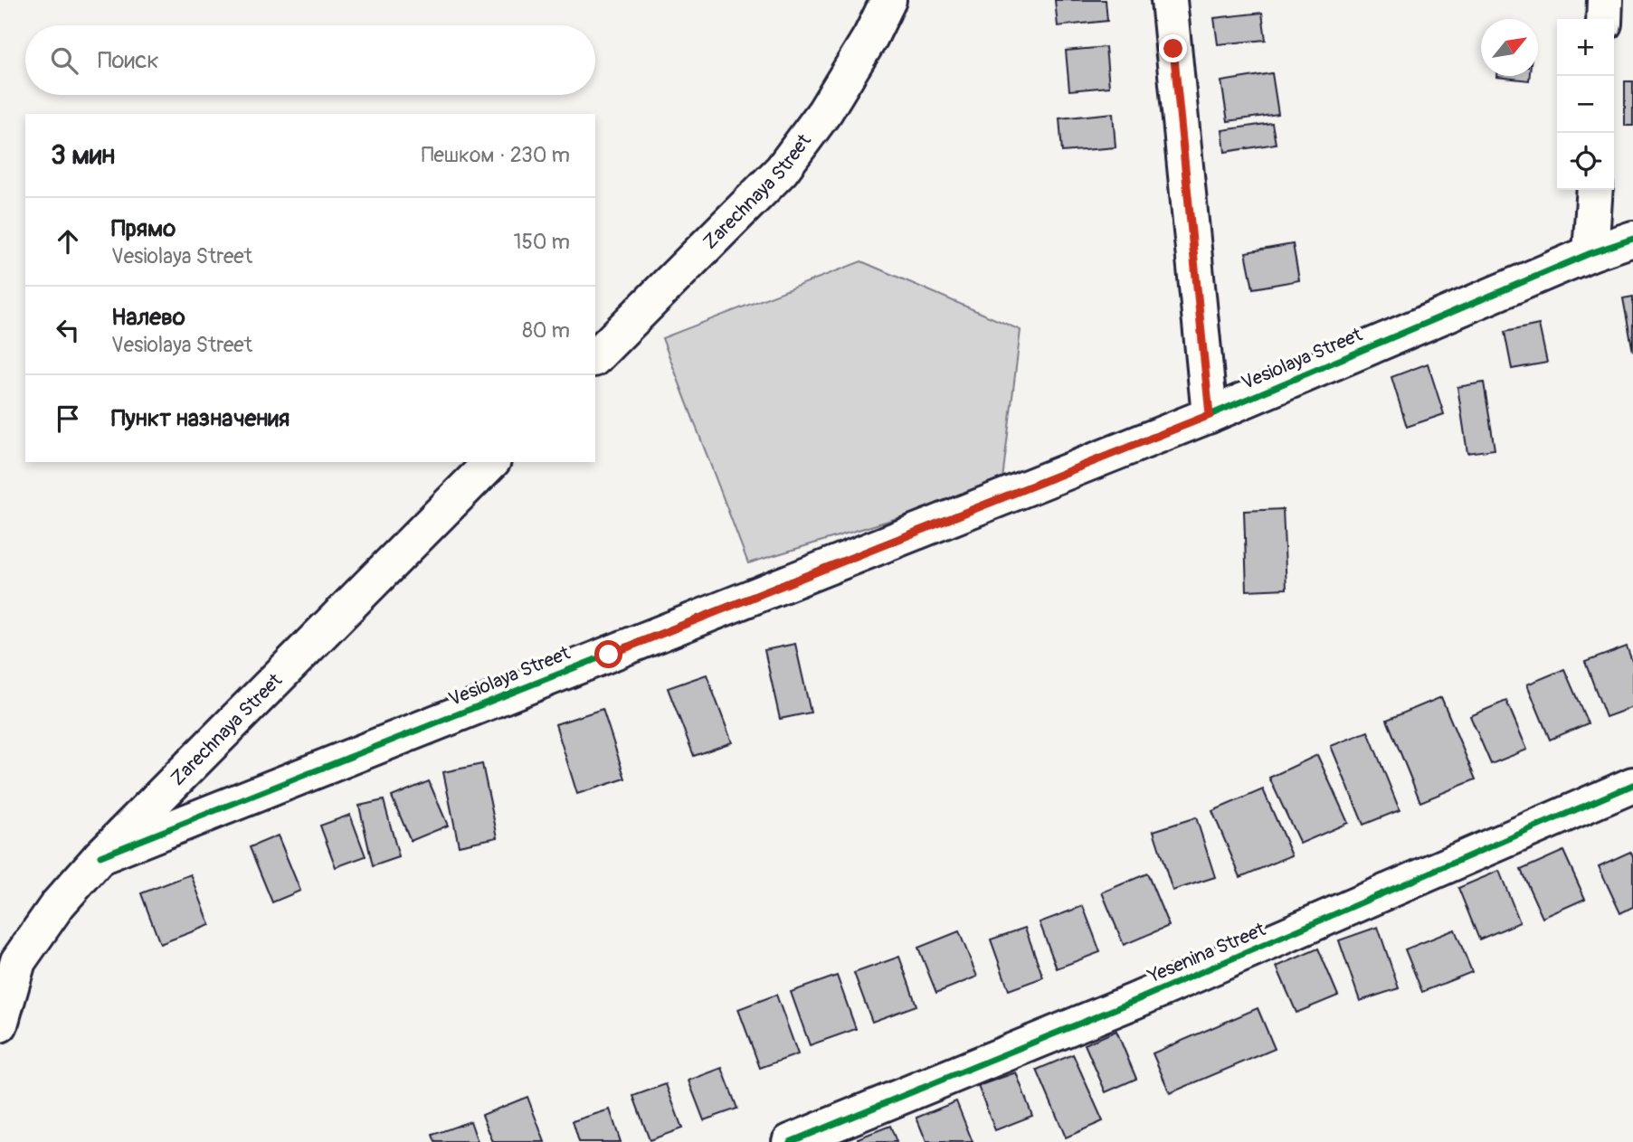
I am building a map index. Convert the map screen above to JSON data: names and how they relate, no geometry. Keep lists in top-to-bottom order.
{
  "streets": {
    "street": ["Zarechnaya Street", "Vesiolaya Street", "Yesenina Street"]
  },
  "crossings": [
    ["Zarechnaya Street", "Vesiolaya Street"]
  ],
  "north": "top right",
  "page": {
    "map_buttons": ["+", "−"],
    "search": "Поиск",
    "heading": ["3 мин", "Пешком · 230 m"],
    "list": [
      ["Прямо", "Vesiolaya Street", "150 m"],
      ["Налево", "Vesiolaya Street", "80 m"],
      "Пункт назначения"
    ]
  }
}
